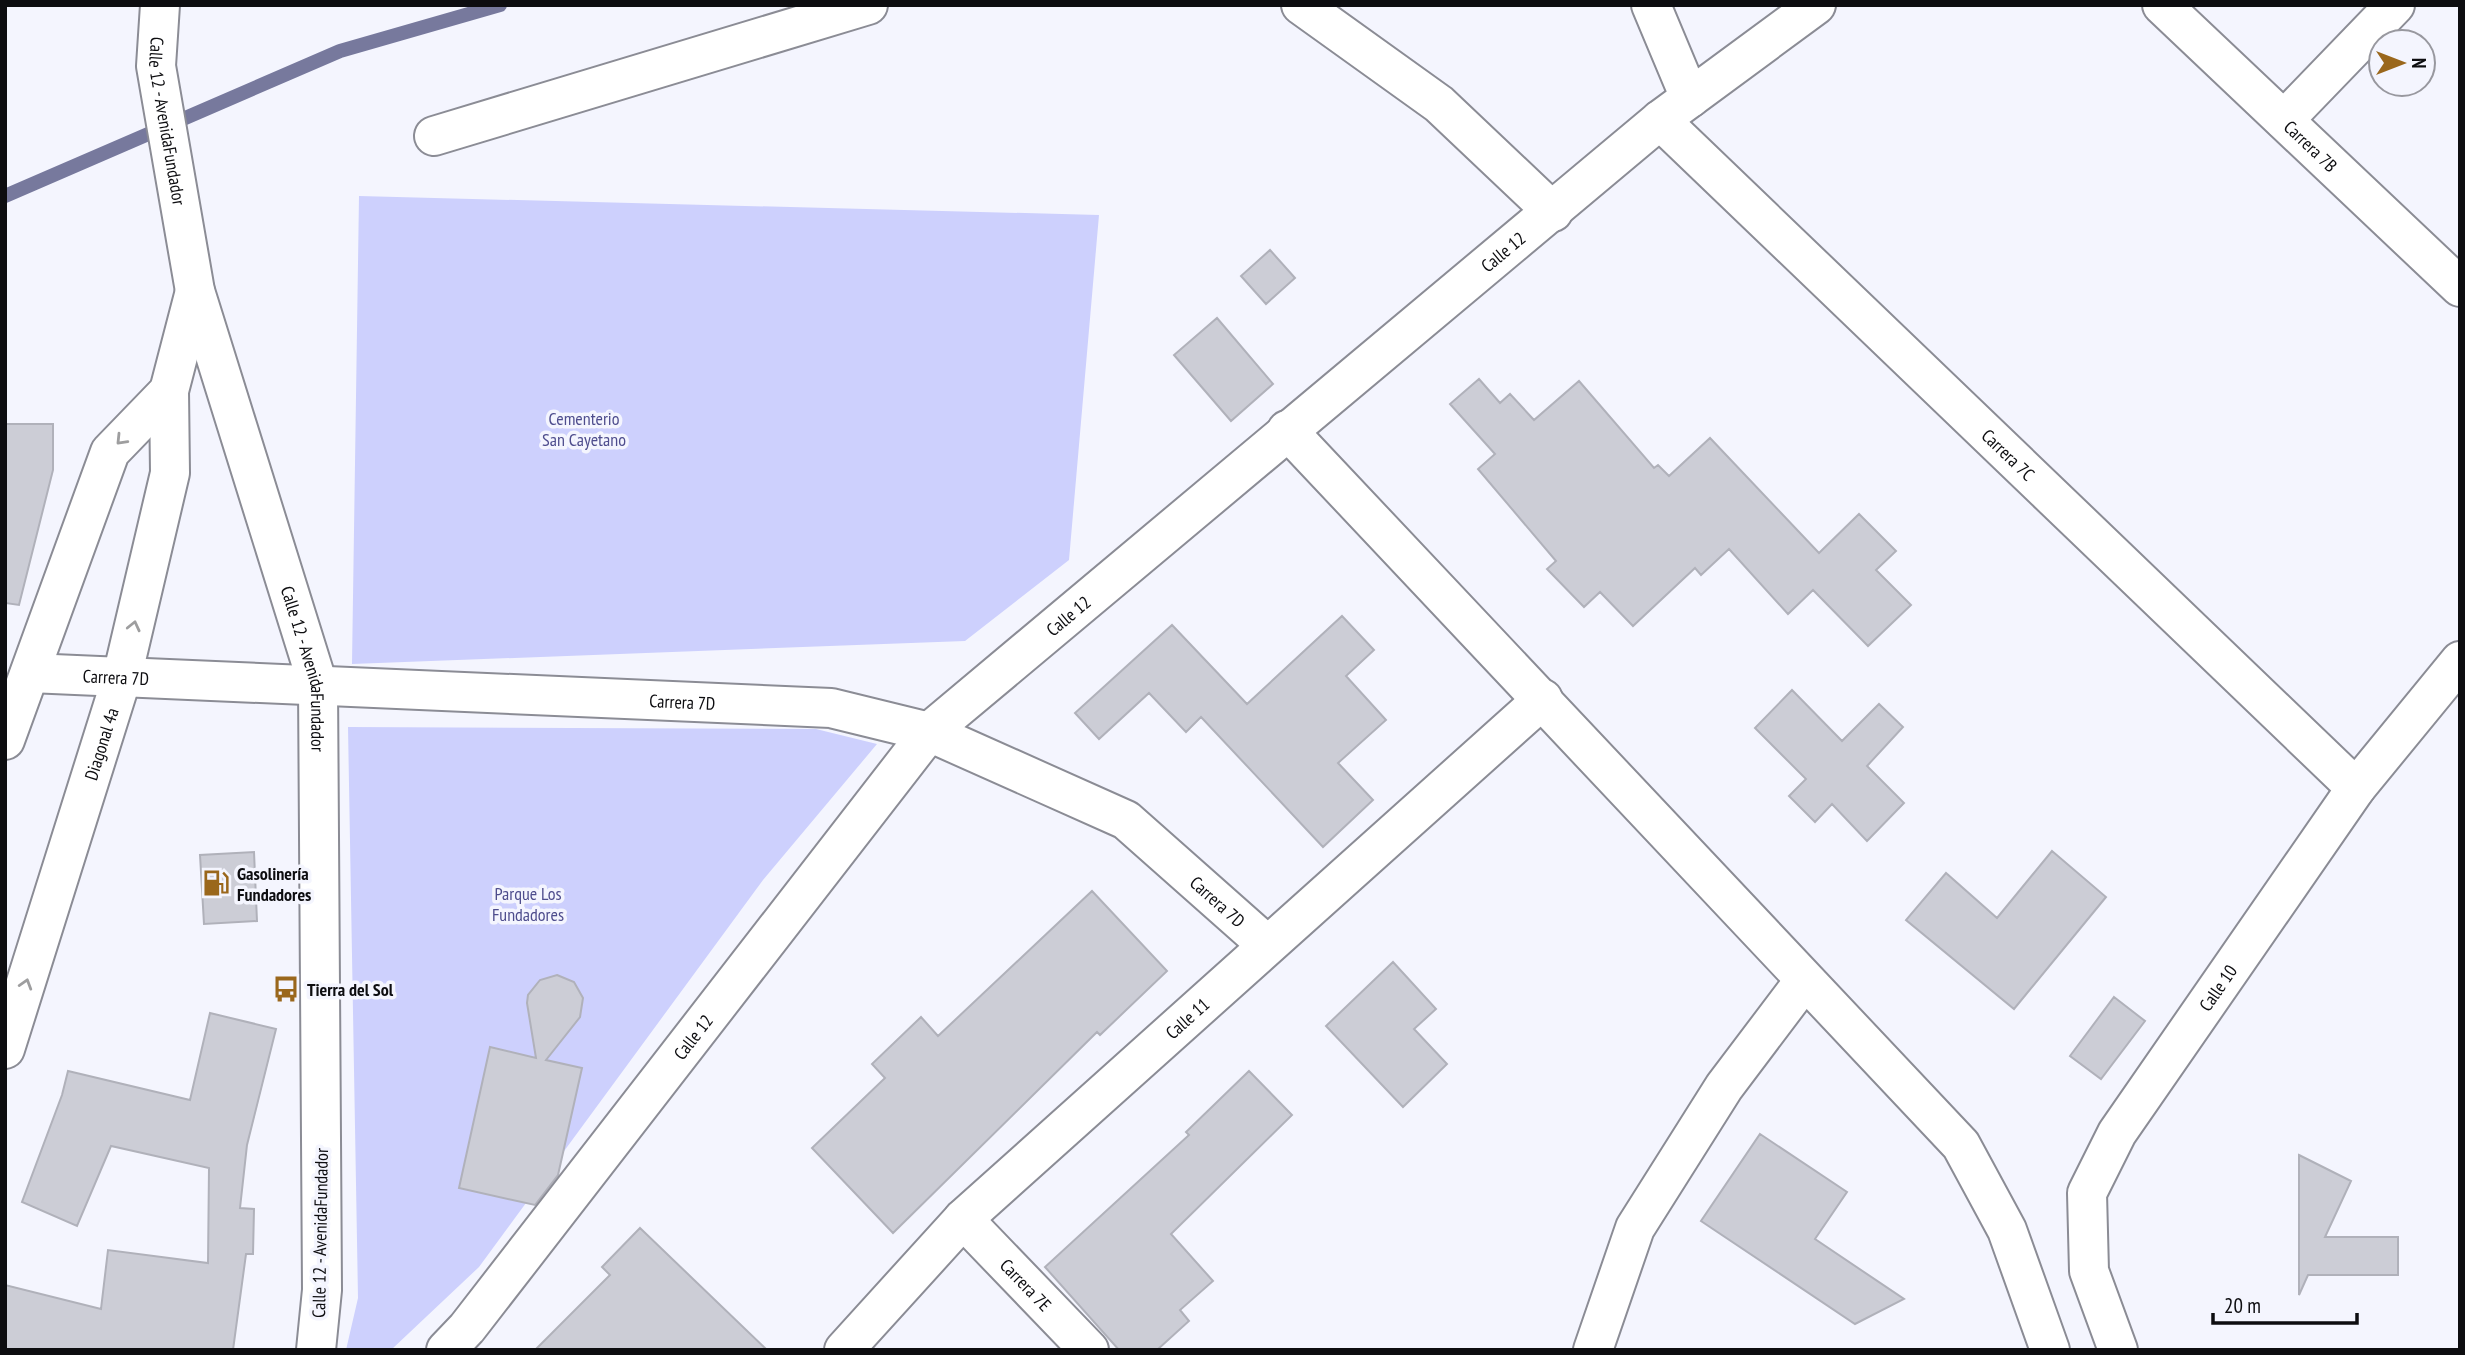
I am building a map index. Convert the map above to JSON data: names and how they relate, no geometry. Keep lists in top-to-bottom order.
{
  "streets": {
    "street": [
      "Calle 12 - AvenidaFundador",
      "Carrera 7B",
      "Calle 12",
      "Carrera 7C",
      "Carrera 7D",
      "Diagonal 4a",
      "Calle 10",
      "Calle 11",
      "Carrera 7E"
    ]
  },
  "crossings": [
    ["Calle 12 - AvenidaFundador", "Carrera 7D"],
    ["Calle 12 - AvenidaFundador", "Diagonal 4a"],
    ["Calle 12", "Carrera 7C"],
    ["Calle 12", "Carrera 7D"],
    ["Carrera 7C", "Calle 10"],
    ["Carrera 7D", "Diagonal 4a"],
    ["Carrera 7D", "Calle 11"],
    ["Calle 11", "Carrera 7E"]
  ],
  "parks": ["Cementerio San Cayetano", "Parque Los Fundadores"],
  "places": {
    "fuel station": ["Gasolinería Fundadores"],
    "bus stop": ["Tierra del Sol"]
  },
  "scale_bar": "20 m",
  "north": "right"
}
